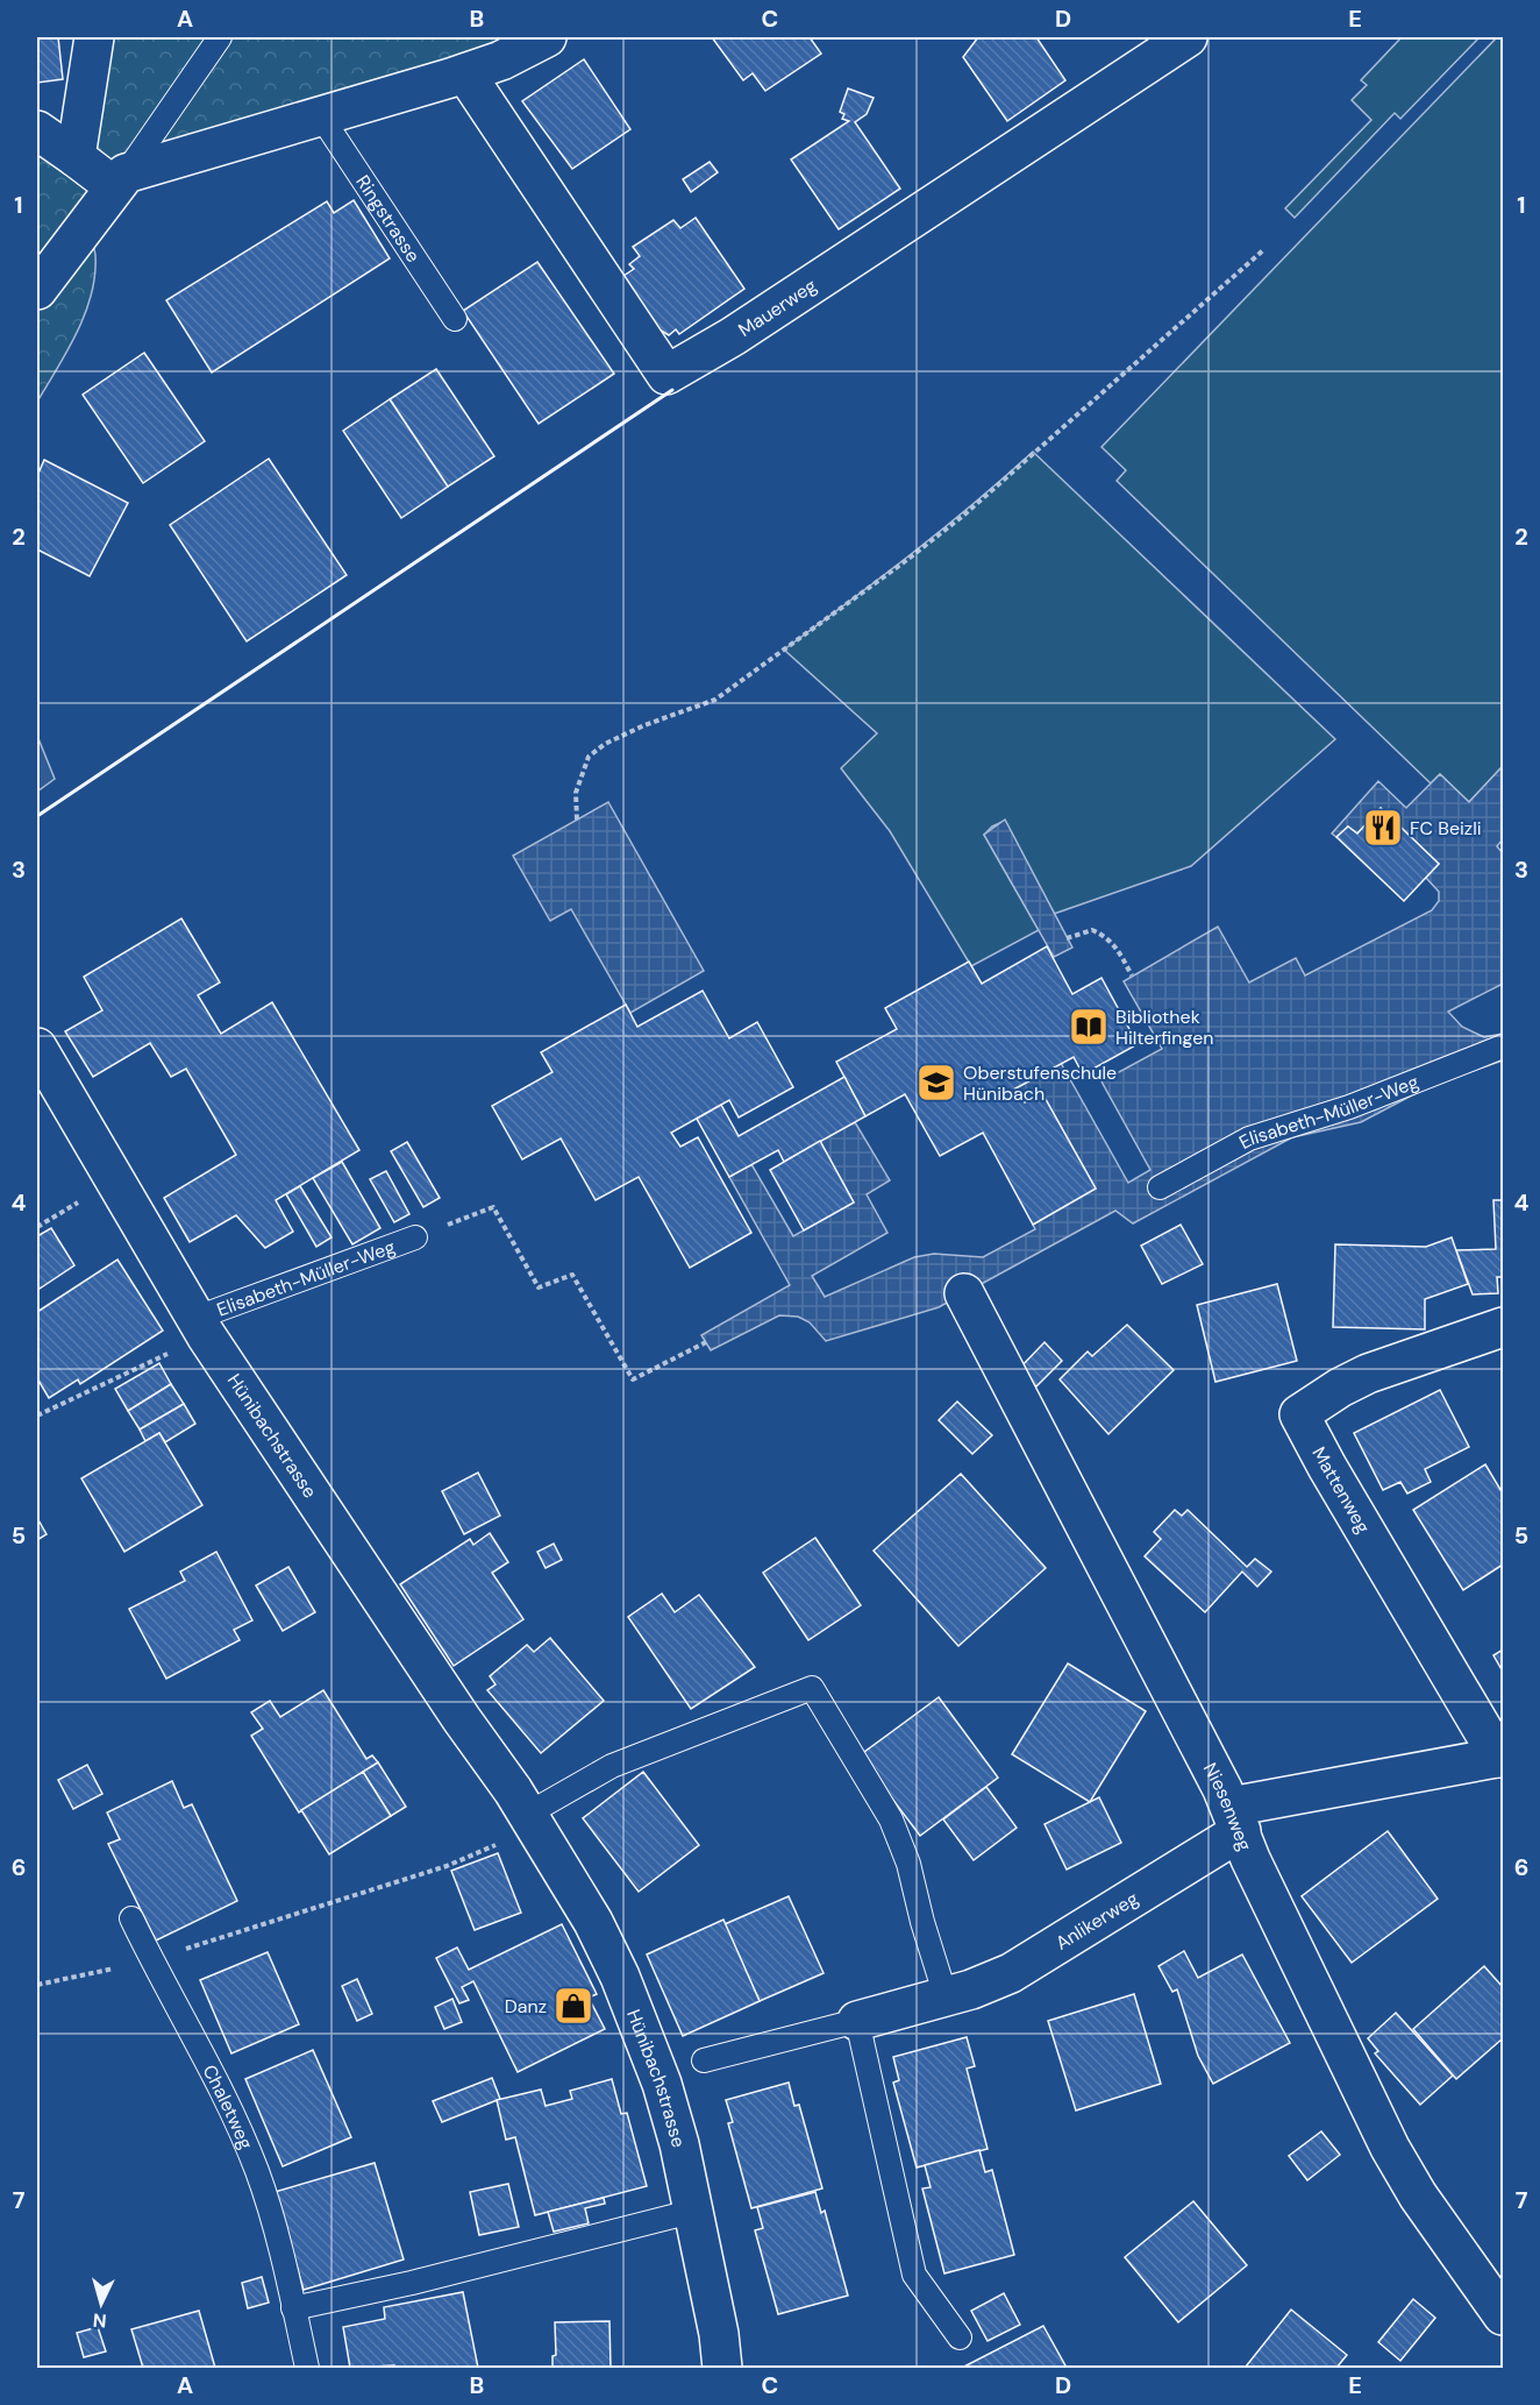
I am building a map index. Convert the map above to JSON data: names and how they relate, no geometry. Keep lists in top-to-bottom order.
{
  "streets": {
    "street": [
      "Mauerweg",
      "Hünibachstrasse",
      "Mattenweg",
      "Niesenweg",
      "Anlikerweg"
    ],
    "lane": ["Ringstrasse", "Elisabeth-Müller-Weg", "Chaletweg"]
  },
  "crossings": [
    ["Elisabeth-Müller-Weg", "Hünibachstrasse"],
    ["Mattenweg", "Anlikerweg"],
    ["Niesenweg", "Anlikerweg"]
  ],
  "places": {
    "restaurant": ["FC Beizli"],
    "library": ["Bibliothek Hilterfingen"],
    "school or university": ["Oberstufenschule Hünibach"],
    "shop": ["Danz"]
  },
  "north": "bottom",
  "grid": {
    "columns": [
      "A",
      "B",
      "C",
      "D",
      "E"
    ],
    "rows": [
      "1",
      "2",
      "3",
      "4",
      "5",
      "6",
      "7"
    ]
  }
}
